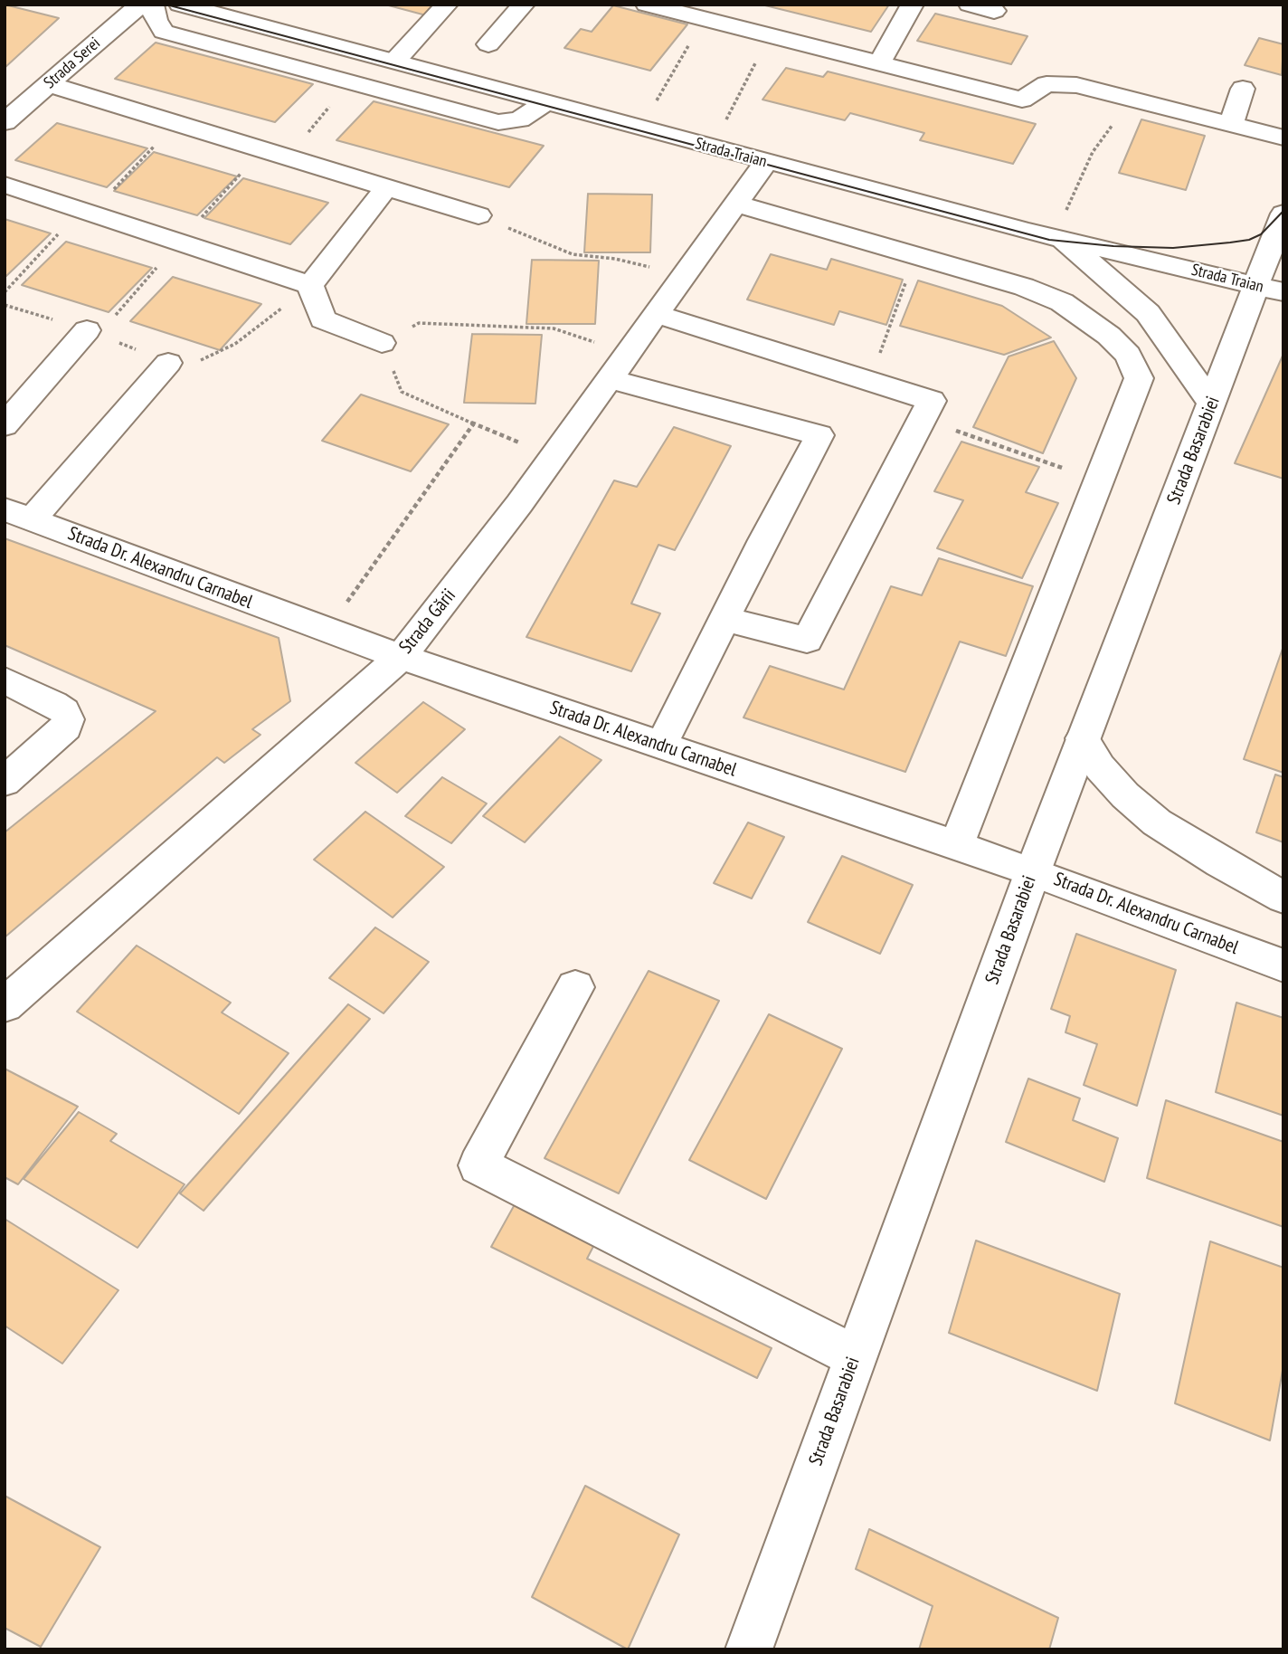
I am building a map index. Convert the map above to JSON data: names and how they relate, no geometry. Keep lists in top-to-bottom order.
{
  "streets": {
    "main road": [
      "Strada Serei",
      "Strada Traian",
      "Strada Basarabiei",
      "Strada Dr. Alexandru Carnabel",
      "Strada Gării"
    ]
  },
  "crossings": [
    ["Strada Traian", "Strada Basarabiei"],
    ["Strada Traian", "Strada Gării"],
    ["Strada Basarabiei", "Strada Dr. Alexandru Carnabel"],
    ["Strada Dr. Alexandru Carnabel", "Strada Gării"]
  ]
}
